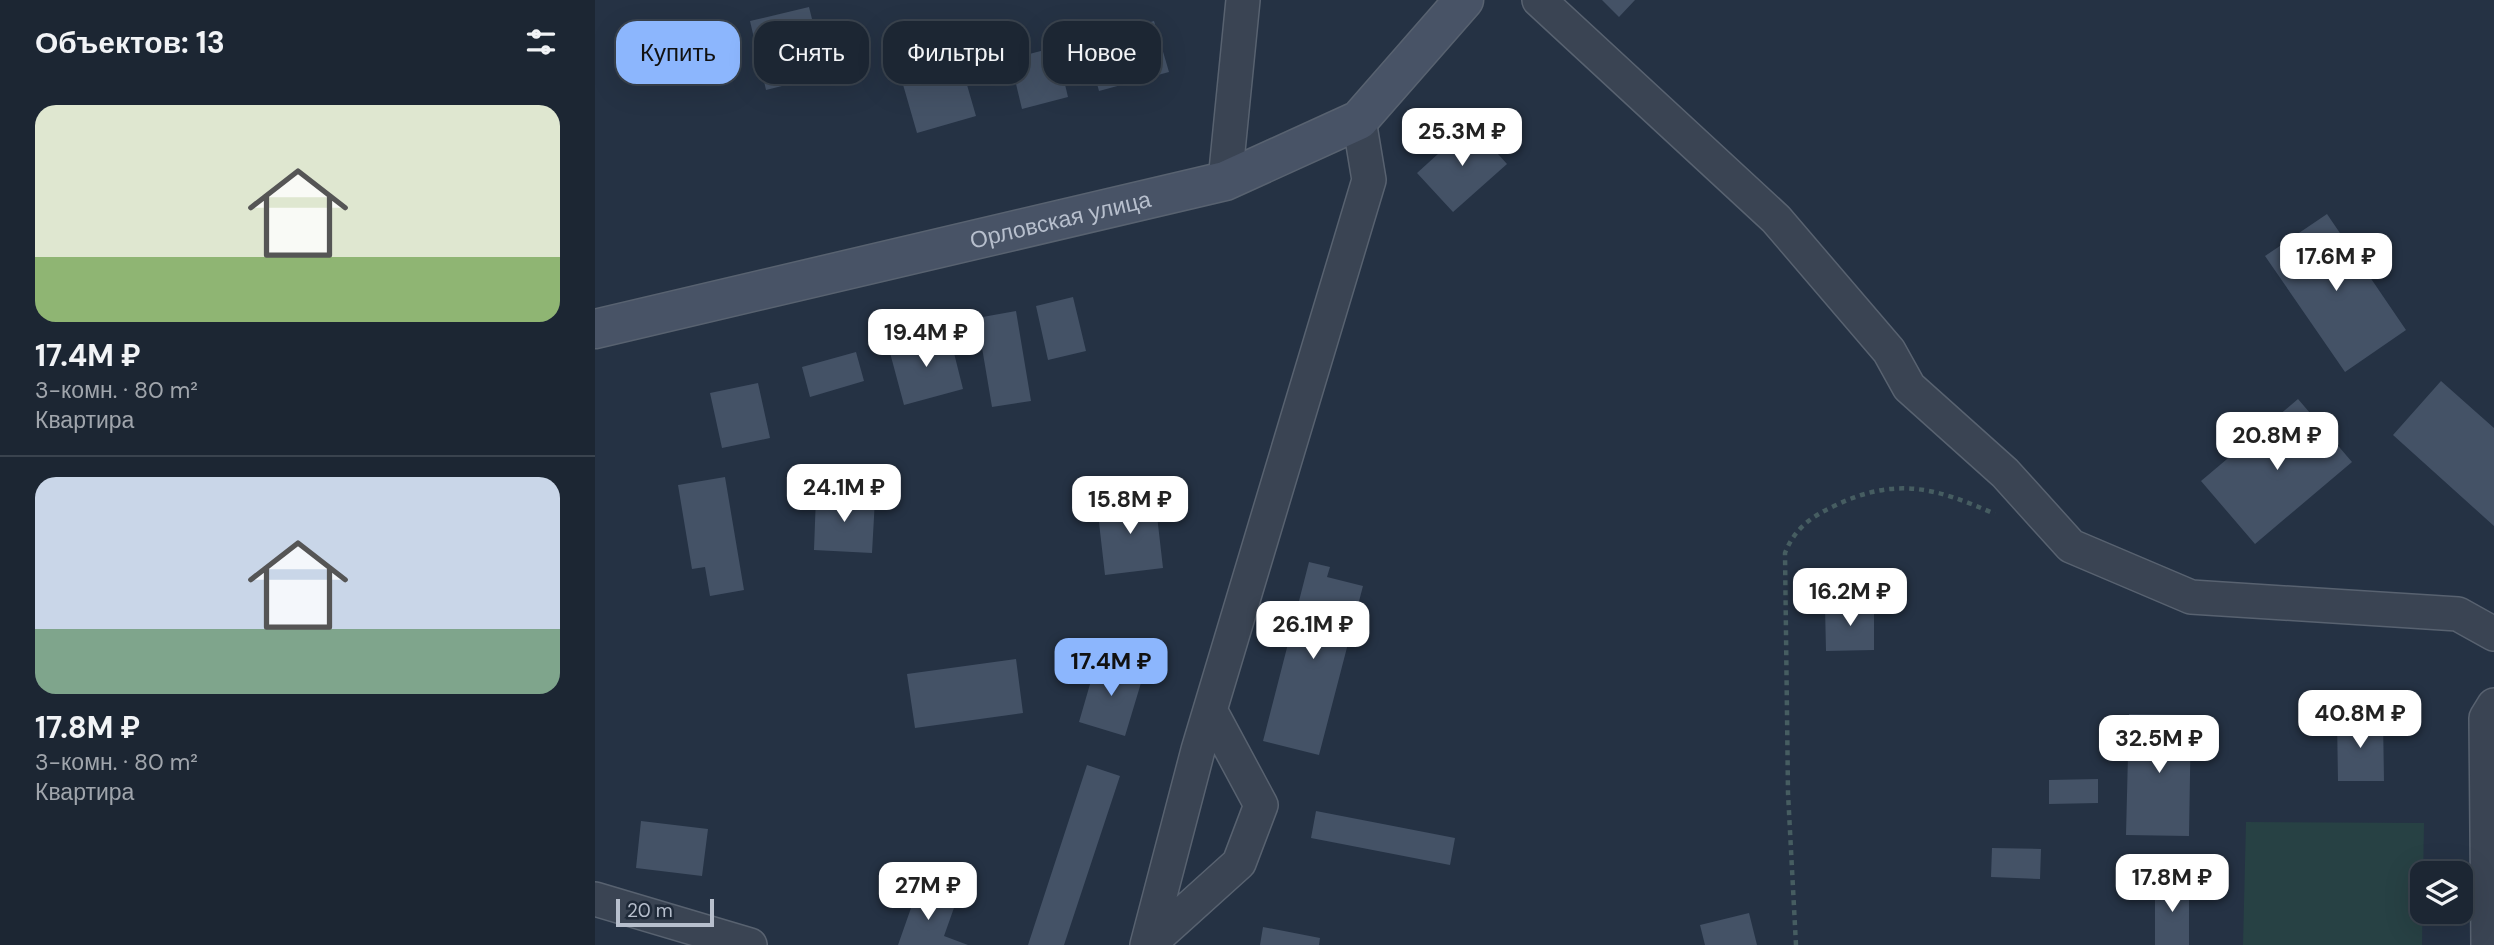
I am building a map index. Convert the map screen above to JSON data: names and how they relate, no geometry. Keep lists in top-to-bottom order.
{
  "streets": {
    "street": ["Орловская улица"]
  },
  "scale_bar": "20 m",
  "page": {
    "heading": "Объектов: 13",
    "chip": [
      "Купить",
      "Снять",
      "Фильтры",
      "Новое"
    ],
    "list": [
      {
        "name": "17.4M ₽",
        "note": "3-комн. · 80 m² · Квартира"
      },
      {
        "name": "17.8M ₽",
        "note": "3-комн. · 80 m² · Квартира"
      }
    ],
    "price": [
      "25.3M ₽",
      "17.6M ₽",
      "19.4M ₽",
      "20.8M ₽",
      "24.1M ₽",
      "15.8M ₽",
      "16.2M ₽",
      "26.1M ₽",
      "17.4M ₽",
      "40.8M ₽",
      "32.5M ₽",
      "17.8M ₽",
      "27M ₽"
    ],
    "scale": "20 m"
  }
}
